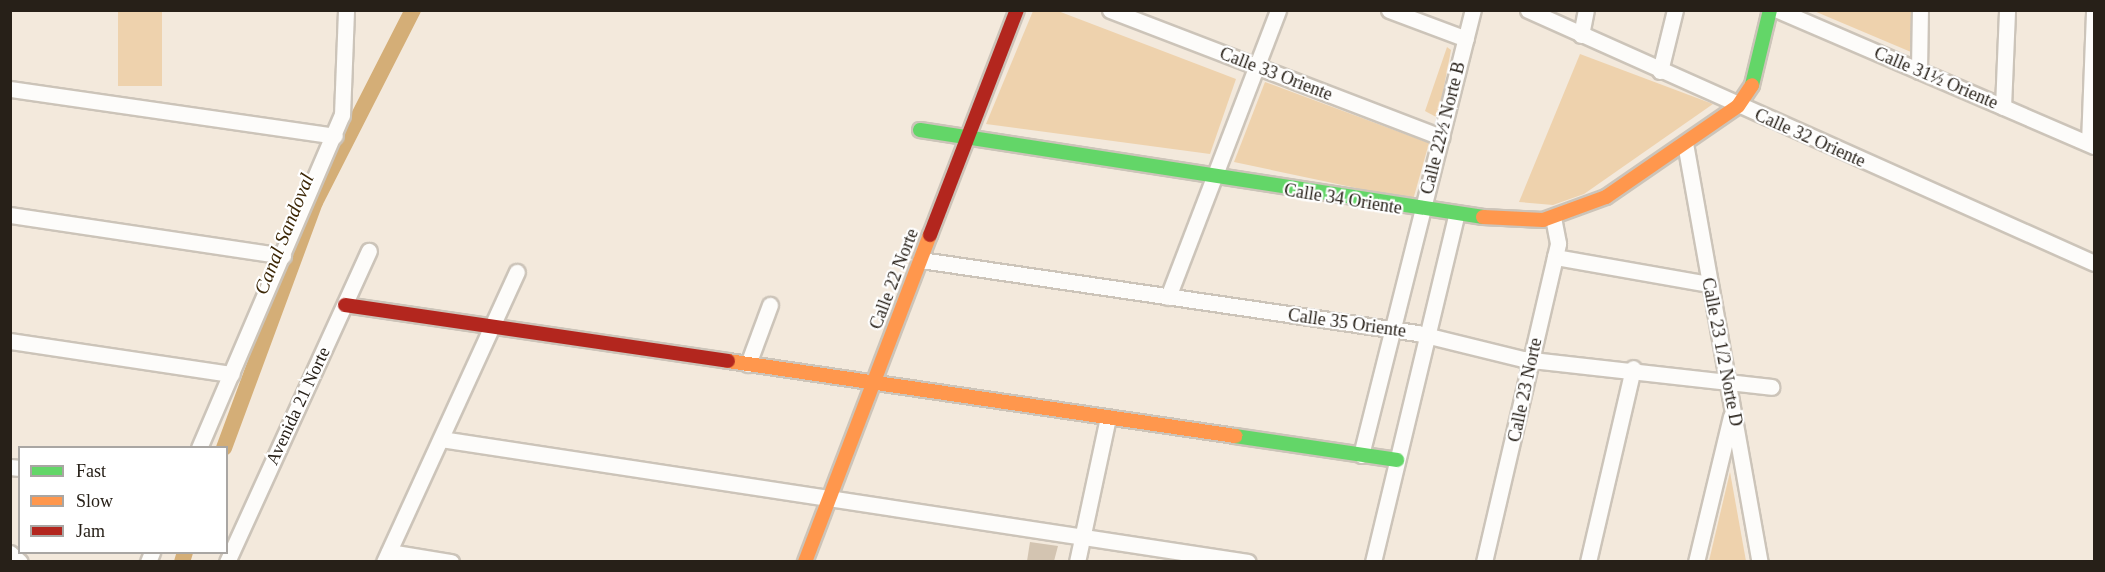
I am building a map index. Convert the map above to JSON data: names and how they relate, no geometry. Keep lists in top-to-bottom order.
{
  "streets": {
    "street": [
      "Calle 33 Oriente",
      "Calle 31½ Oriente",
      "Calle 22½ Norte B",
      "Calle 32 Oriente",
      "Calle 34 Oriente",
      "Calle 22 Norte",
      "Calle 35 Oriente",
      "Calle 23 1/2 Norte D",
      "Calle 23 Norte",
      "Avenida 21 Norte"
    ]
  },
  "crossings": [
    ["Calle 33 Oriente", "Calle 22½ Norte B"],
    ["Calle 22½ Norte B", "Calle 34 Oriente"],
    ["Calle 22½ Norte B", "Calle 35 Oriente"],
    ["Calle 32 Oriente", "Calle 34 Oriente"],
    ["Calle 34 Oriente", "Calle 22 Norte"],
    ["Calle 34 Oriente", "Calle 23 1/2 Norte D"],
    ["Calle 34 Oriente", "Calle 23 Norte"],
    ["Calle 22 Norte", "Calle 35 Oriente"],
    ["Calle 35 Oriente", "Calle 23 1/2 Norte D"],
    ["Calle 35 Oriente", "Calle 23 Norte"]
  ],
  "water": ["Canal Sandoval"],
  "legend": ["Fast", "Slow", "Jam"]
}
